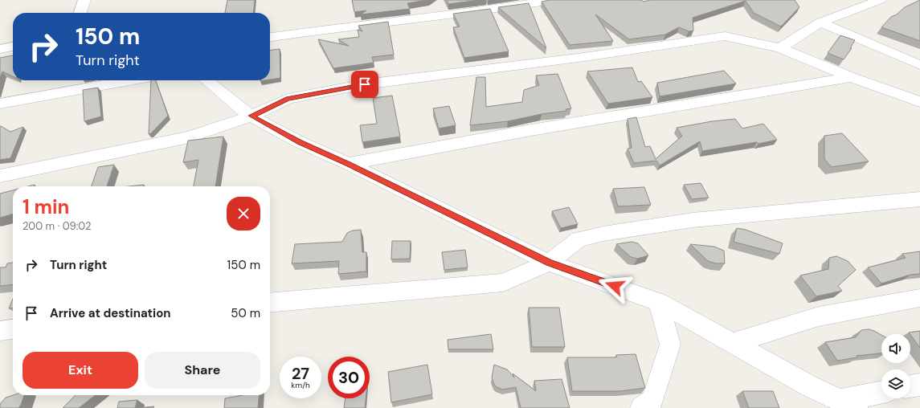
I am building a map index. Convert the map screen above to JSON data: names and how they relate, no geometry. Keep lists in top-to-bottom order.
{
  "page": {
    "turn": ["150 m", "Turn right"],
    "heading": ["1 min", "200 m · 09:02"],
    "list": [
      {
        "name": "Turn right",
        "value": "150 m"
      },
      {
        "name": "Arrive at destination",
        "value": "50 m"
      }
    ],
    "buttons": ["Exit", "Share"],
    "speed": "27 km/h",
    "limit": "30"
  }
}
